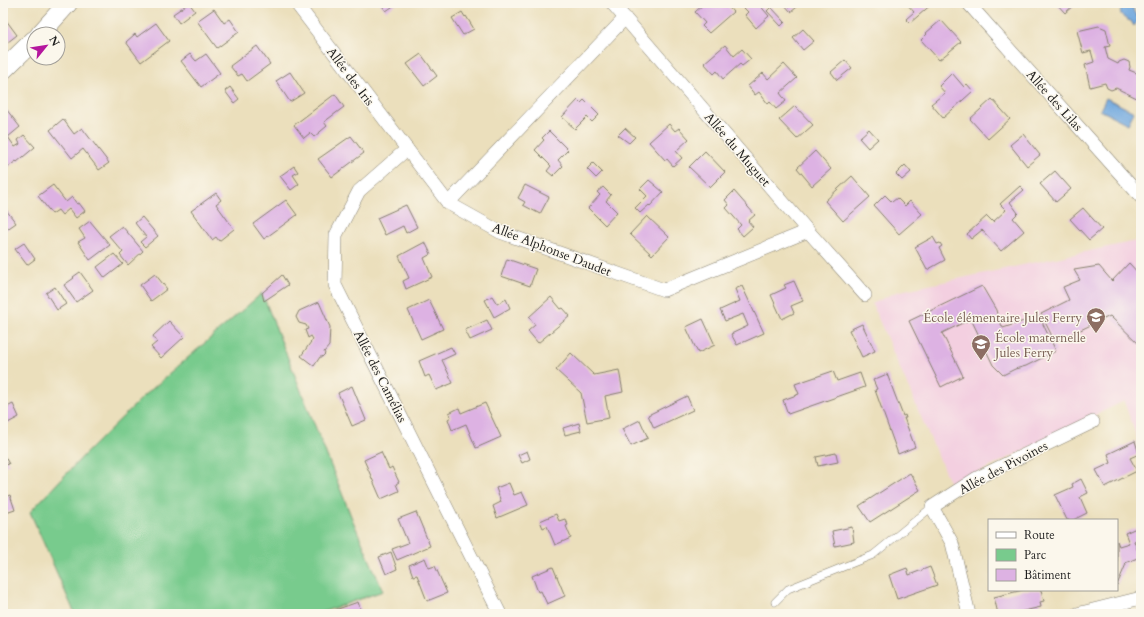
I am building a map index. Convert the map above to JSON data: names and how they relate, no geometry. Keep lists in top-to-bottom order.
{
  "streets": {
    "street": [
      "Allée des Iris",
      "Allée des Lilas",
      "Allée du Muguet",
      "Allée Alphonse Daudet",
      "Allée des Camélias",
      "Allée des Pivoines"
    ]
  },
  "crossings": [
    ["Allée des Iris", "Allée Alphonse Daudet"],
    ["Allée des Iris", "Allée des Camélias"],
    ["Allée du Muguet", "Allée Alphonse Daudet"]
  ],
  "places": {
    "school or university": ["École élémentaire Jules Ferry", "École maternelle Jules Ferry"]
  },
  "legend": ["Route", "Parc", "Bâtiment"],
  "north": "top right"
}
